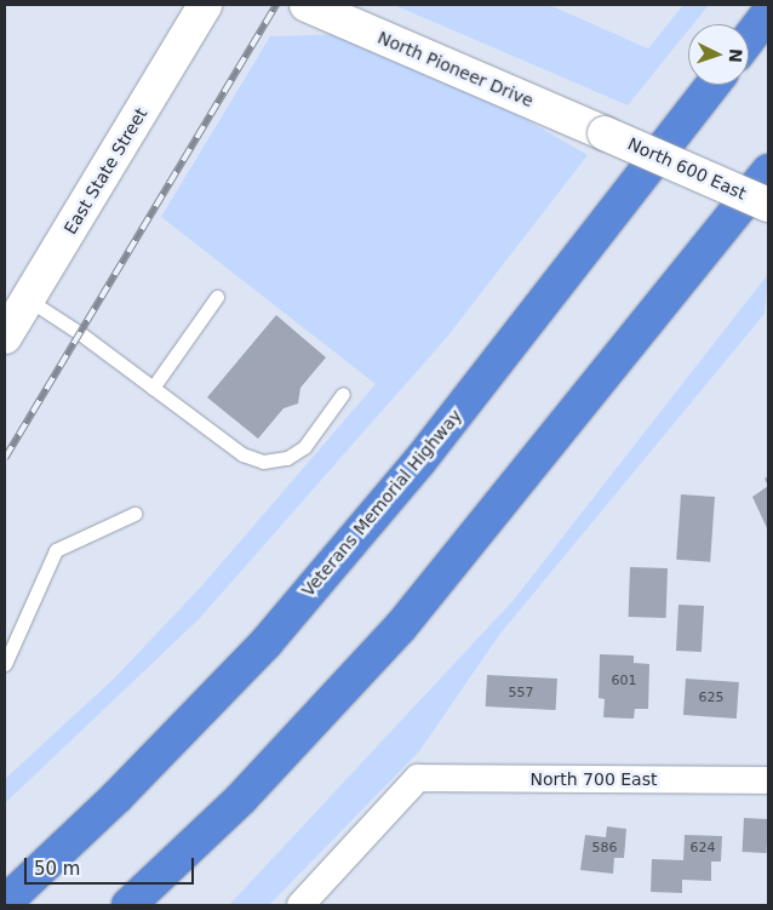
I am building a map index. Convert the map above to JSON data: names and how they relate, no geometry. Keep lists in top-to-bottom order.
{
  "streets": {
    "highway": ["Veterans Memorial Highway"],
    "street": [
      "North Pioneer Drive",
      "North 600 East",
      "East State Street",
      "North 700 East"
    ]
  },
  "crossings": [
    ["North Pioneer Drive", "North 600 East"]
  ],
  "house_numbers": [
    "601",
    "557",
    "625",
    "586",
    "624"
  ],
  "scale_bar": "50 m",
  "north": "right"
}
